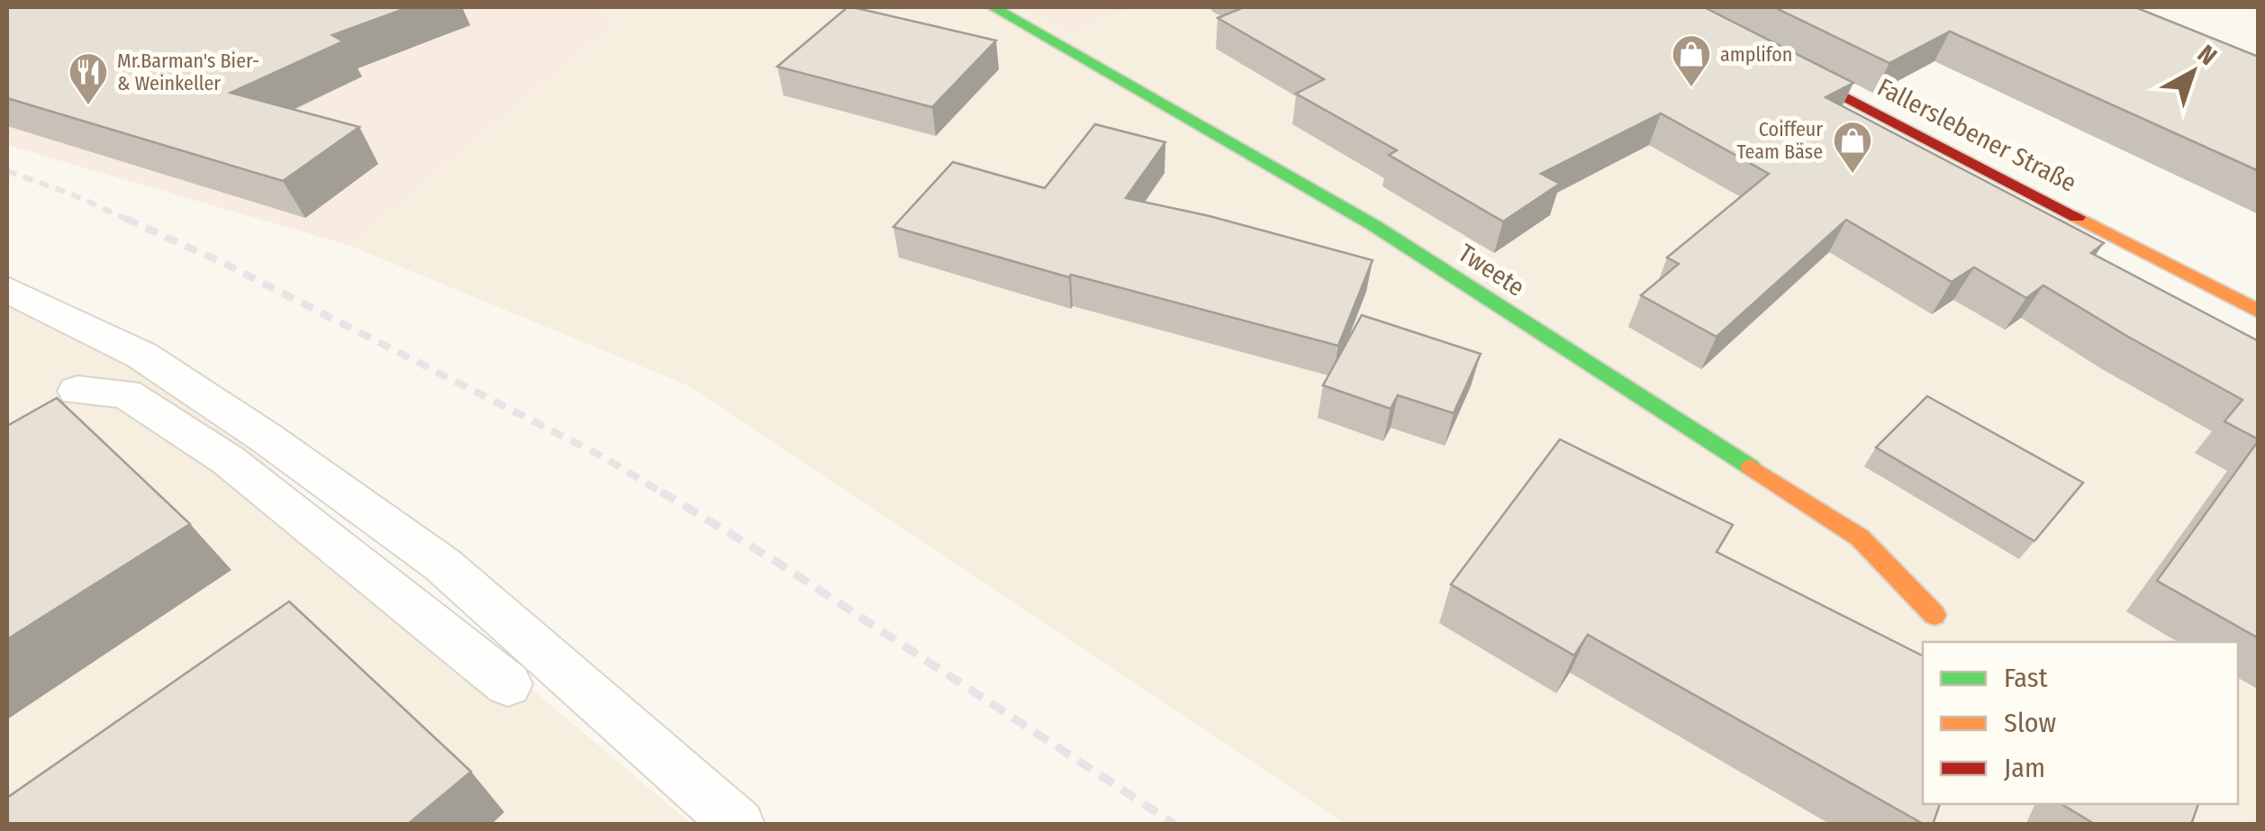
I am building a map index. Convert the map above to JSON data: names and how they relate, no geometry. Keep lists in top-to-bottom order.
{
  "streets": {
    "street": ["Fallerslebener Straße", "Tweete"]
  },
  "places": {
    "shop": ["amplifon", "Coiffeur Team Bäse"],
    "restaurant": ["Mr.Barman's Bier- & Weinkeller"]
  },
  "legend": ["Fast", "Slow", "Jam"],
  "north": "top right"
}
